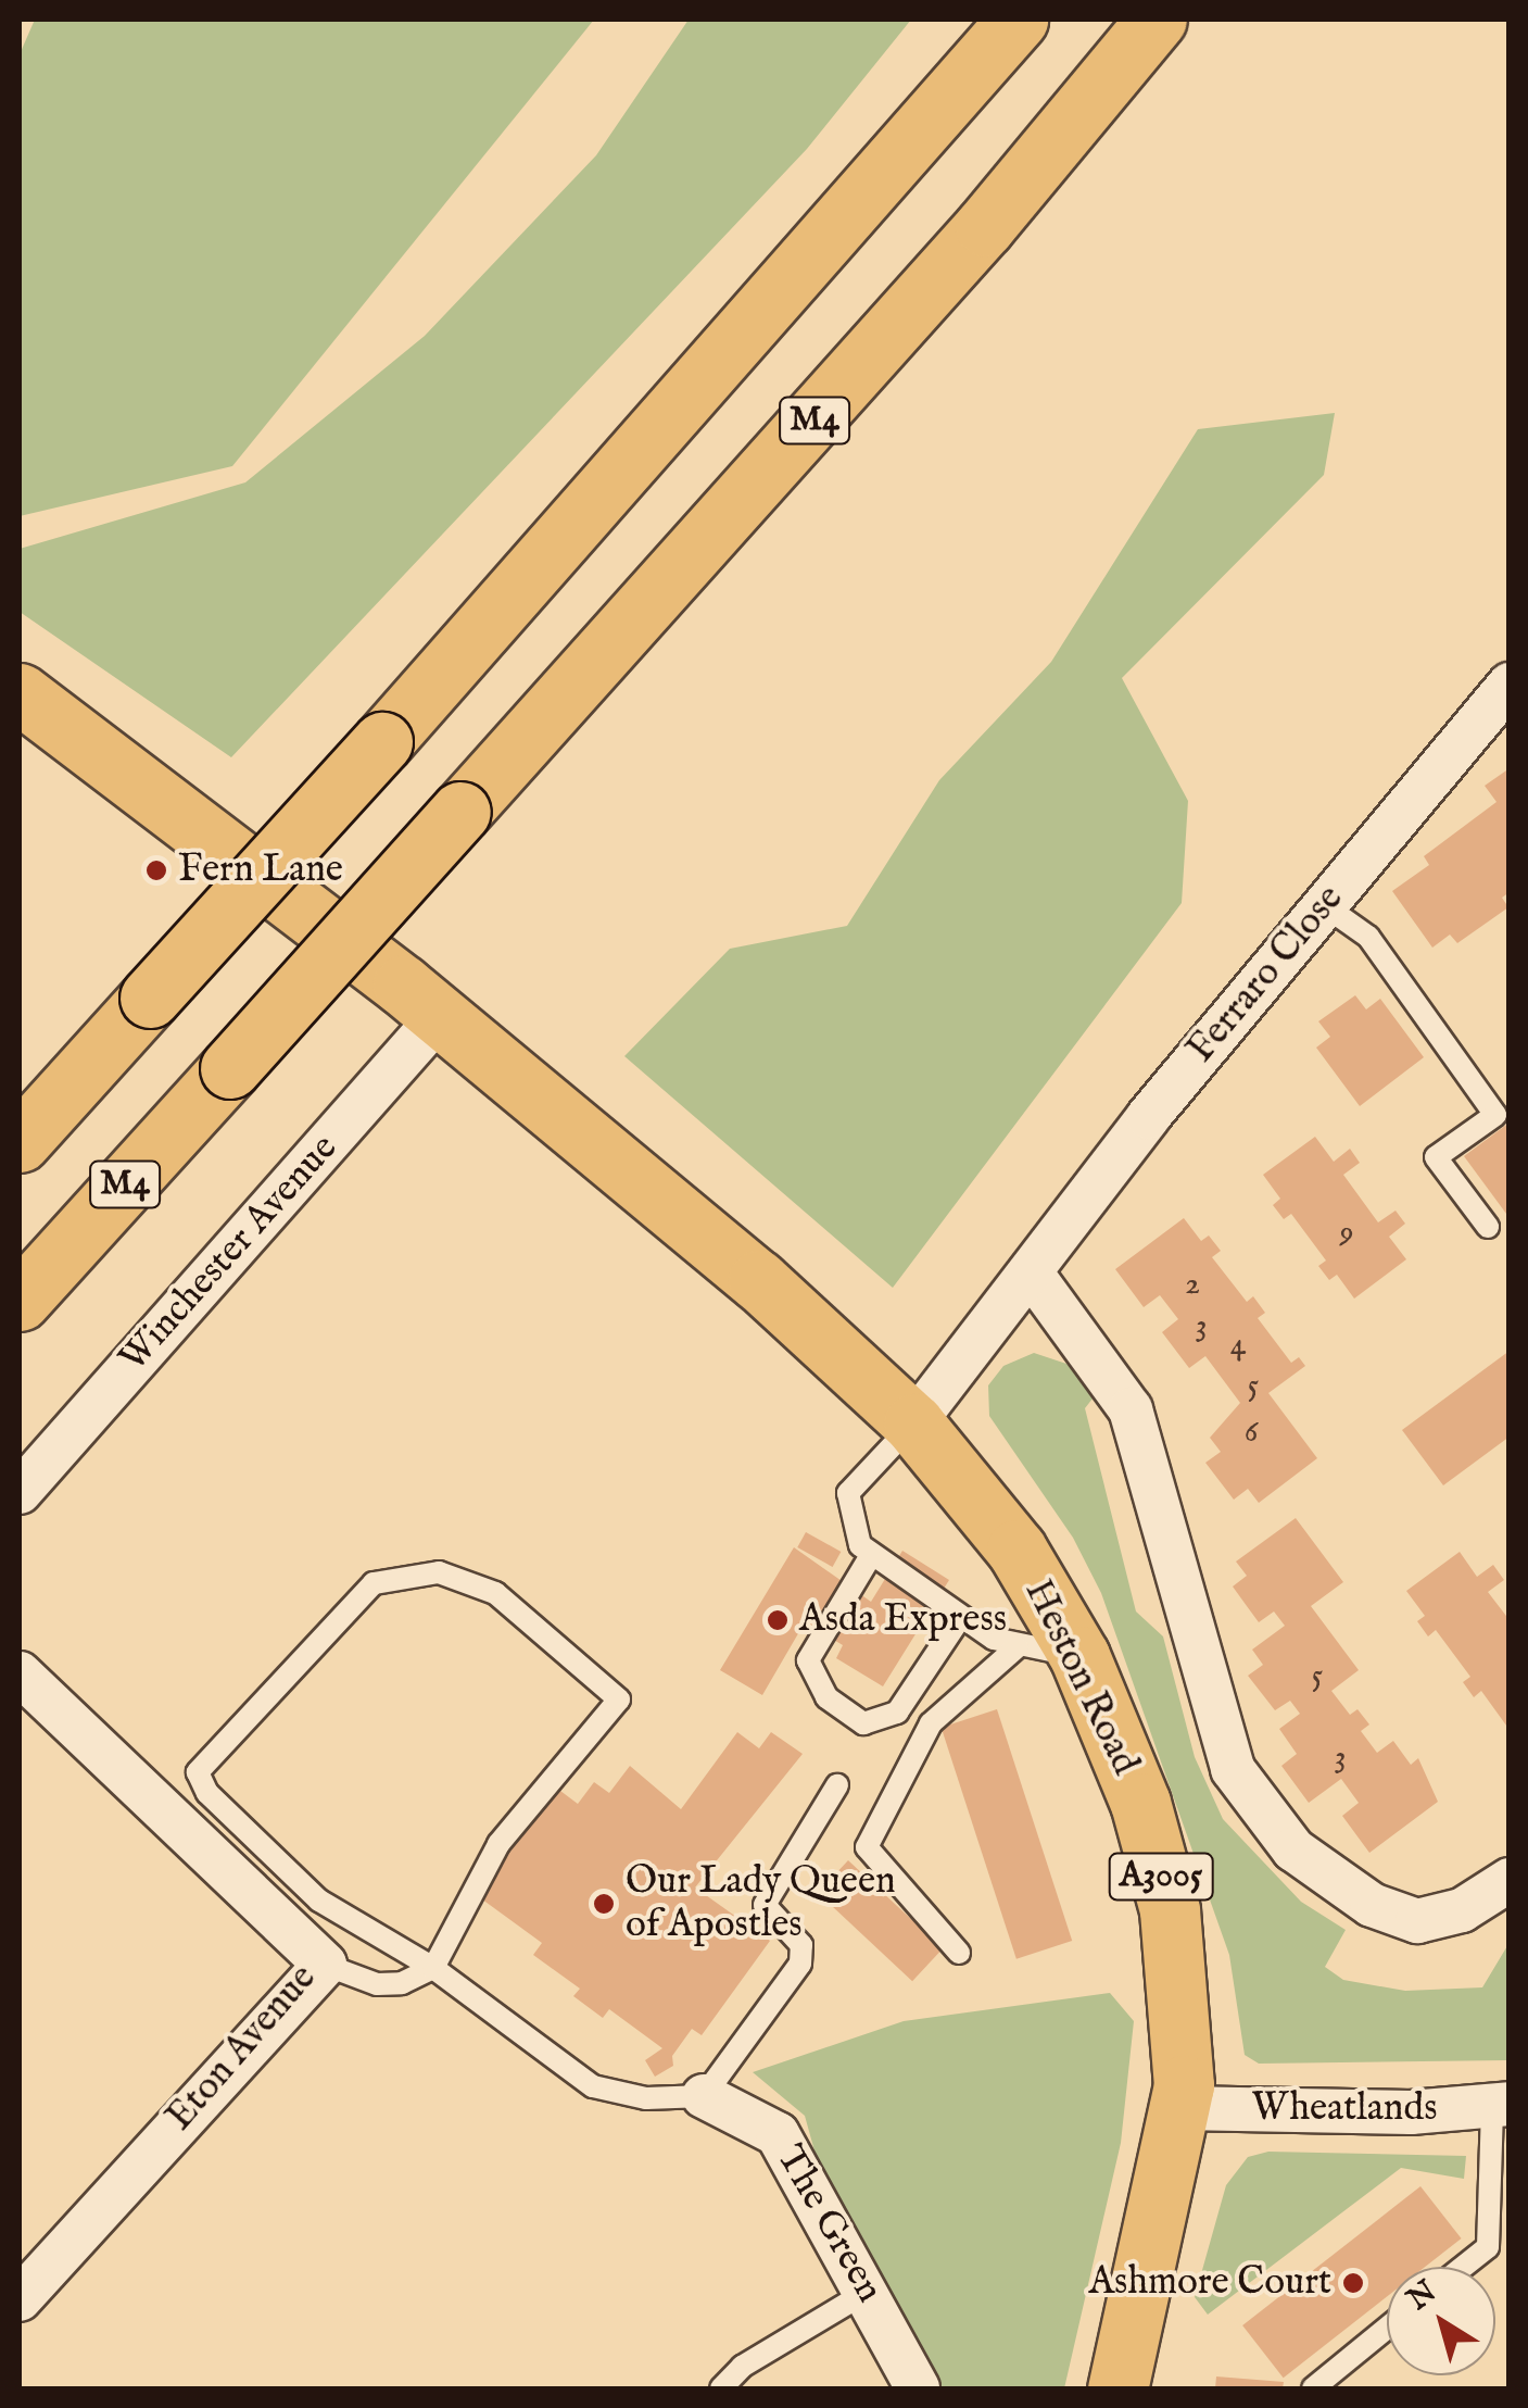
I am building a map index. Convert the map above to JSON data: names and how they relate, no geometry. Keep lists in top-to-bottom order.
{
  "streets": {
    "main road": ["M4", "Heston Road", "A3005"],
    "street": [
      "Ferraro Close",
      "Winchester Avenue",
      "Eton Avenue",
      "Wheatlands",
      "The Green"
    ]
  },
  "crossings": [
    ["Ferraro Close", "Heston Road"],
    ["Winchester Avenue", "Heston Road"],
    ["Winchester Avenue", "A3005"],
    ["Heston Road", "A3005"],
    ["Heston Road", "Wheatlands"]
  ],
  "places": [
    "Fern Lane",
    "Asda Express",
    "Our Lady Queen of Apostles",
    "Ashmore Court"
  ],
  "house_numbers": [
    "9",
    "2",
    "3",
    "4",
    "5",
    "6",
    "5",
    "3"
  ],
  "north": "top left"
}
